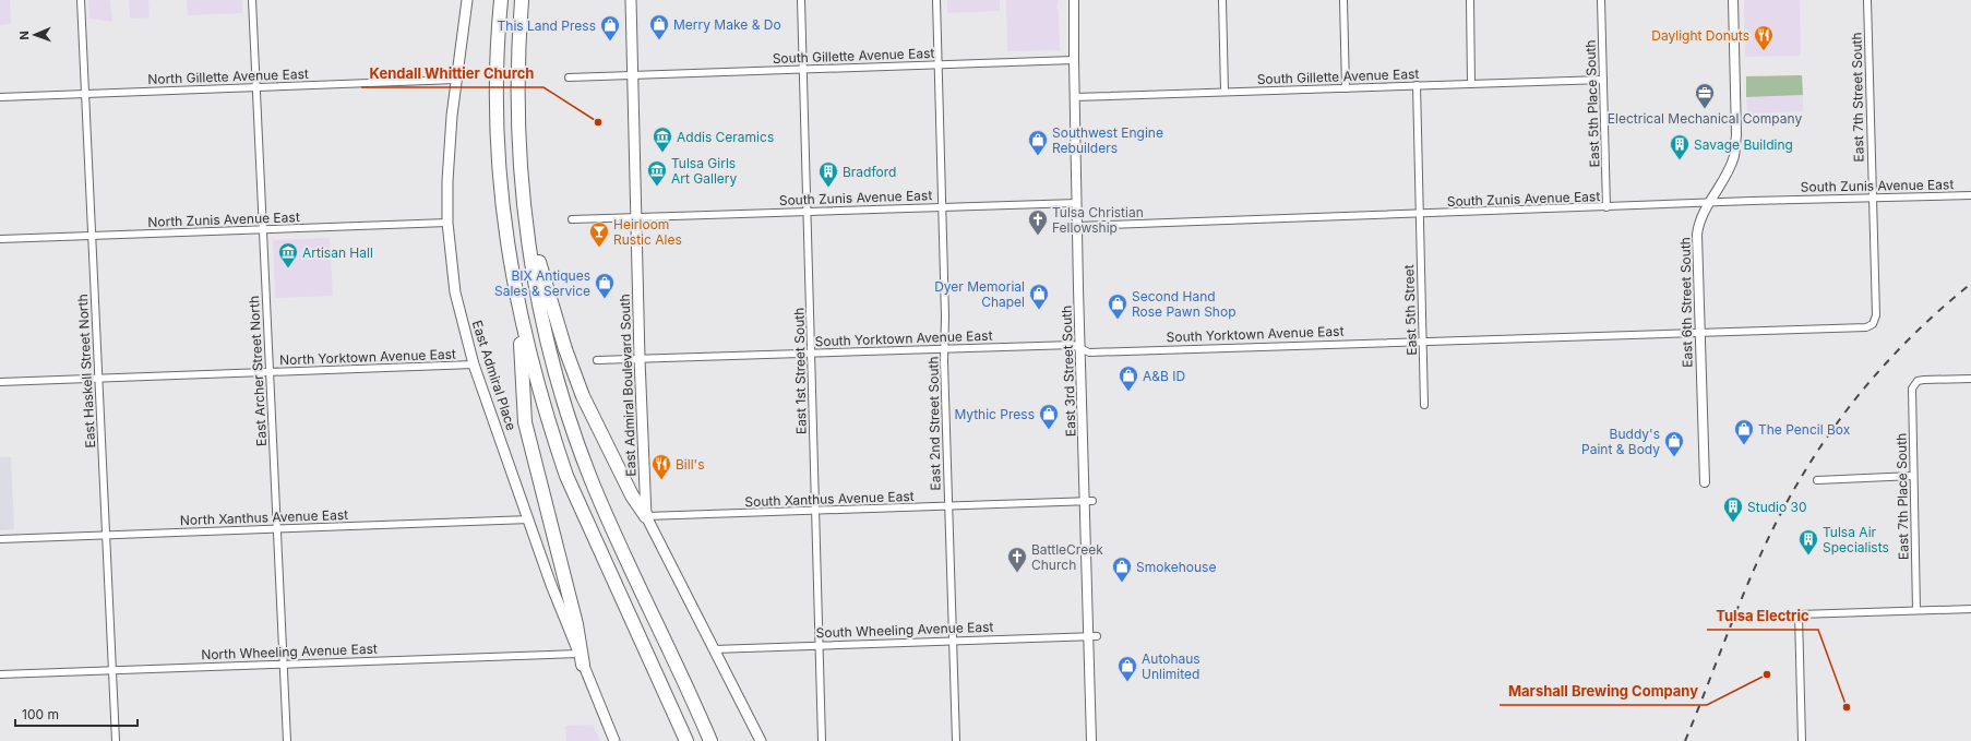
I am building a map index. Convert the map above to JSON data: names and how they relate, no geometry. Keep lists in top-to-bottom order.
{
  "streets": {
    "main road": ["East Admiral Place", "East Admiral Boulevard South"],
    "street": [
      "South Gillette Avenue East",
      "North Gillette Avenue East",
      "East 7th Street South",
      "East 5th Place South",
      "South Zunis Avenue East",
      "North Zunis Avenue East",
      "East 6th Street South",
      "East 5th Street",
      "South Yorktown Avenue East",
      "North Yorktown Avenue East",
      "East Haskell Street North",
      "East Archer Street North",
      "East 1st Street South",
      "East 3rd Street South",
      "East 2nd Street South",
      "East 7th Place South",
      "South Xanthus Avenue East",
      "North Xanthus Avenue East",
      "South Wheeling Avenue East",
      "North Wheeling Avenue East"
    ]
  },
  "crossings": [
    ["South Gillette Avenue East", "East 5th Place South"],
    ["South Gillette Avenue East", "East 5th Street"],
    ["South Gillette Avenue East", "East 1st Street South"],
    ["South Gillette Avenue East", "East 3rd Street South"],
    ["South Gillette Avenue East", "East Admiral Boulevard South"],
    ["South Gillette Avenue East", "East 2nd Street South"],
    ["North Gillette Avenue East", "East Haskell Street North"],
    ["North Gillette Avenue East", "East Archer Street North"],
    ["North Gillette Avenue East", "East Admiral Place"],
    ["East 7th Street South", "South Zunis Avenue East"],
    ["East 7th Street South", "South Yorktown Avenue East"],
    ["East 5th Place South", "South Zunis Avenue East"],
    ["South Zunis Avenue East", "East 6th Street South"],
    ["South Zunis Avenue East", "East 5th Street"],
    ["South Zunis Avenue East", "East 1st Street South"],
    ["South Zunis Avenue East", "East 3rd Street South"],
    ["South Zunis Avenue East", "East Admiral Boulevard South"],
    ["South Zunis Avenue East", "East 2nd Street South"],
    ["North Zunis Avenue East", "East Haskell Street North"],
    ["North Zunis Avenue East", "East Archer Street North"],
    ["North Zunis Avenue East", "East Admiral Place"],
    ["East 6th Street South", "South Yorktown Avenue East"],
    ["East 5th Street", "South Yorktown Avenue East"],
    ["South Yorktown Avenue East", "East 1st Street South"],
    ["South Yorktown Avenue East", "East 3rd Street South"],
    ["South Yorktown Avenue East", "East Admiral Boulevard South"],
    ["South Yorktown Avenue East", "East 2nd Street South"],
    ["North Yorktown Avenue East", "East Haskell Street North"],
    ["North Yorktown Avenue East", "East Archer Street North"],
    ["North Yorktown Avenue East", "East Admiral Place"],
    ["East Haskell Street North", "North Xanthus Avenue East"],
    ["East Haskell Street North", "North Wheeling Avenue East"],
    ["East Archer Street North", "North Xanthus Avenue East"],
    ["East Archer Street North", "North Wheeling Avenue East"],
    ["East 1st Street South", "South Xanthus Avenue East"],
    ["East 1st Street South", "South Wheeling Avenue East"],
    ["East 3rd Street South", "South Xanthus Avenue East"],
    ["East 3rd Street South", "South Wheeling Avenue East"],
    ["East Admiral Place", "North Xanthus Avenue East"],
    ["East Admiral Place", "North Wheeling Avenue East"],
    ["East Admiral Boulevard South", "South Xanthus Avenue East"],
    ["East Admiral Boulevard South", "South Wheeling Avenue East"],
    ["East 2nd Street South", "South Xanthus Avenue East"],
    ["East 2nd Street South", "South Wheeling Avenue East"]
  ],
  "places": {
    "shop": [
      "Merry Make & Do",
      "This Land Press",
      "Southwest Engine Rebuilders",
      "BIX Antiques Sales & Service",
      "Dyer Memorial Chapel",
      "Second Hand Rose Pawn Shop",
      "A&B ID",
      "Mythic Press",
      "The Pencil Box",
      "Buddy's Paint & Body",
      "Smokehouse",
      "Autohaus Unlimited"
    ],
    "restaurant": ["Daylight Donuts", "Bill's"],
    "office": ["Electrical Mechanical Company"],
    "other": ["Kendall Whittier Church", "Marshall Brewing Company", "Tulsa Electric"],
    "museum": ["Addis Ceramics", "Tulsa Girls Art Gallery", "Artisan Hall"],
    "building": [
      "Savage Building",
      "Bradford",
      "Studio 30",
      "Tulsa Air Specialists"
    ],
    "church": ["Tulsa Christian Fellowship", "BattleCreek Church"],
    "bar": ["Heirloom Rustic Ales"]
  },
  "scale_bar": "100 m",
  "north": "left"
}
